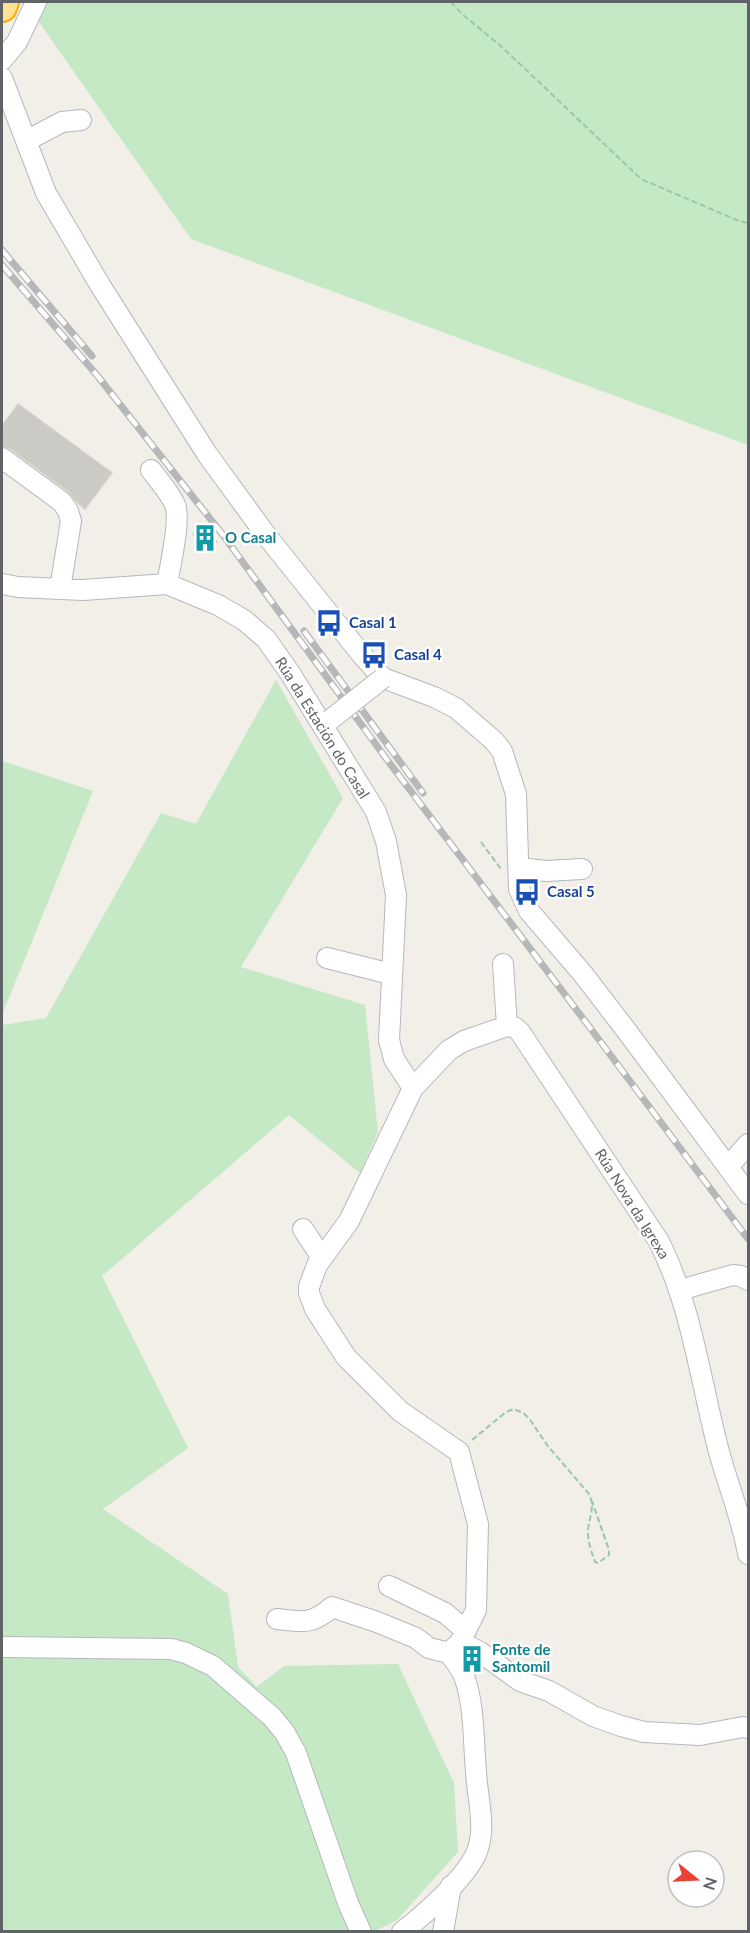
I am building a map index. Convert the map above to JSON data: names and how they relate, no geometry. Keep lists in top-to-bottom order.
{
  "streets": {
    "street": ["Rúa da Estación do Casal", "Rúa Nova da Igrexa"]
  },
  "places": {
    "building": ["O Casal", "Fonte de Santomil"],
    "bus stop": ["Casal 1", "Casal 4", "Casal 5"]
  },
  "north": "right"
}
